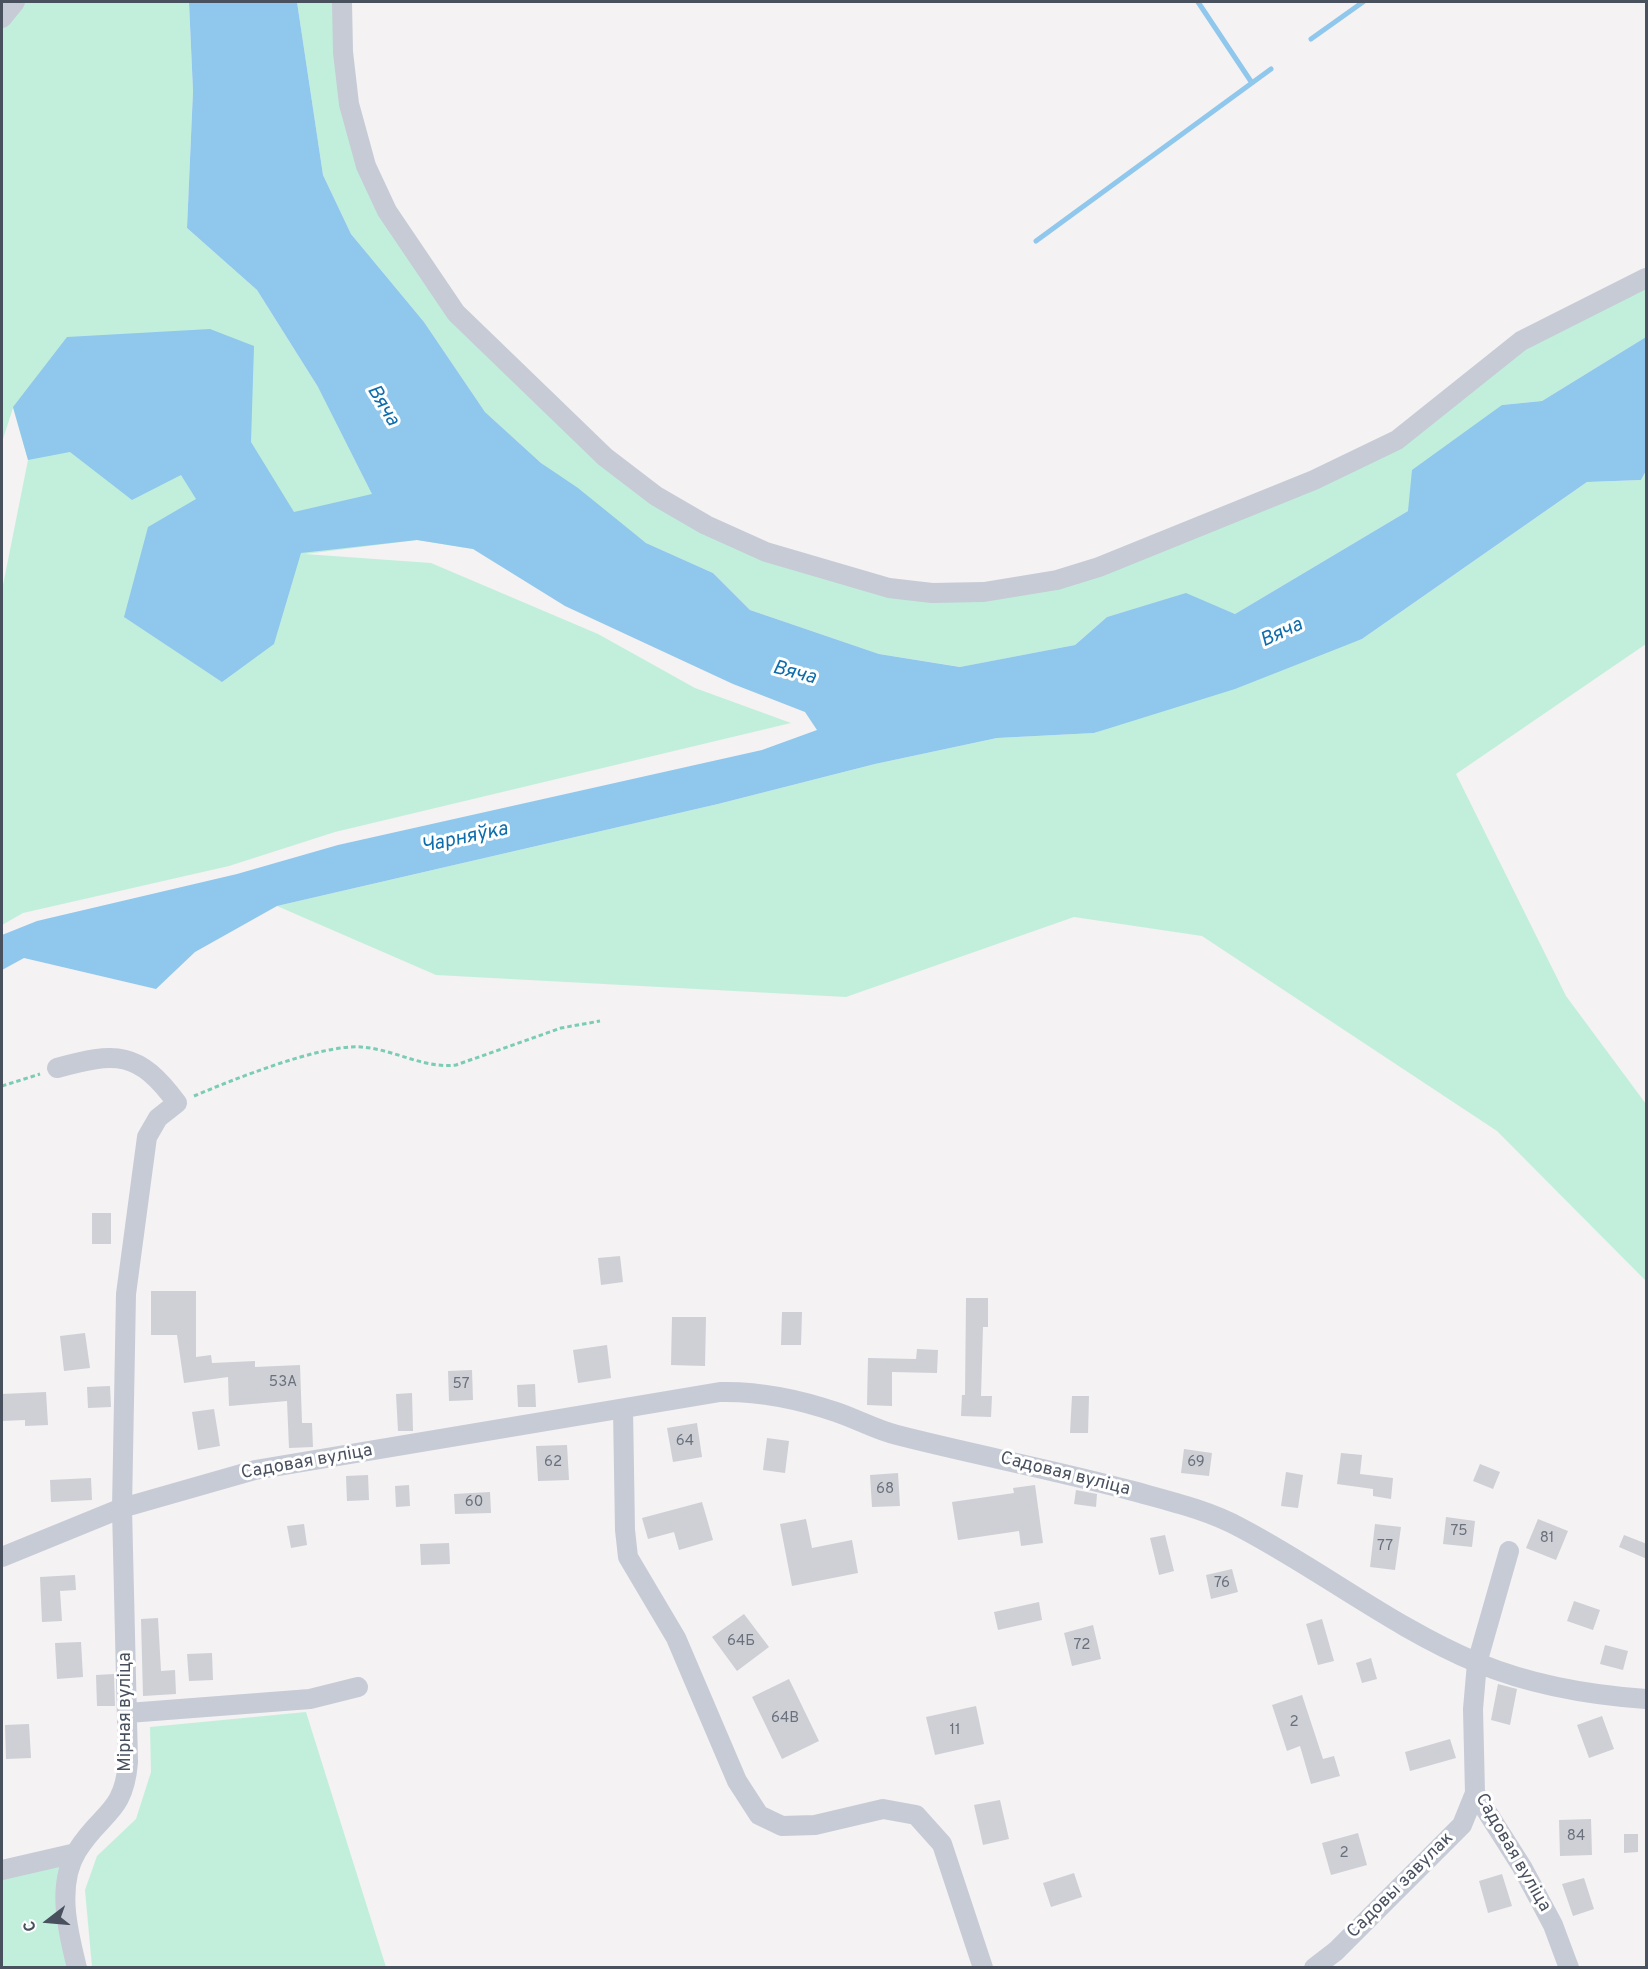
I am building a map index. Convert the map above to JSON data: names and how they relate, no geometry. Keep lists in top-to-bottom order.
{
  "streets": {
    "street": ["Садовая вуліца", "Мірная вуліца", "Садовы завулак"]
  },
  "crossings": [
    ["Садовая вуліца", "Мірная вуліца"],
    ["Садовая вуліца", "Садовы завулак"]
  ],
  "water": ["Вяча", "Чарняўка"],
  "house_numbers": [
    "53А",
    "57",
    "64",
    "62",
    "69",
    "68",
    "60",
    "75",
    "81",
    "77",
    "76",
    "64Б",
    "72",
    "64В",
    "2",
    "11",
    "84",
    "2"
  ],
  "north": "left"
}
